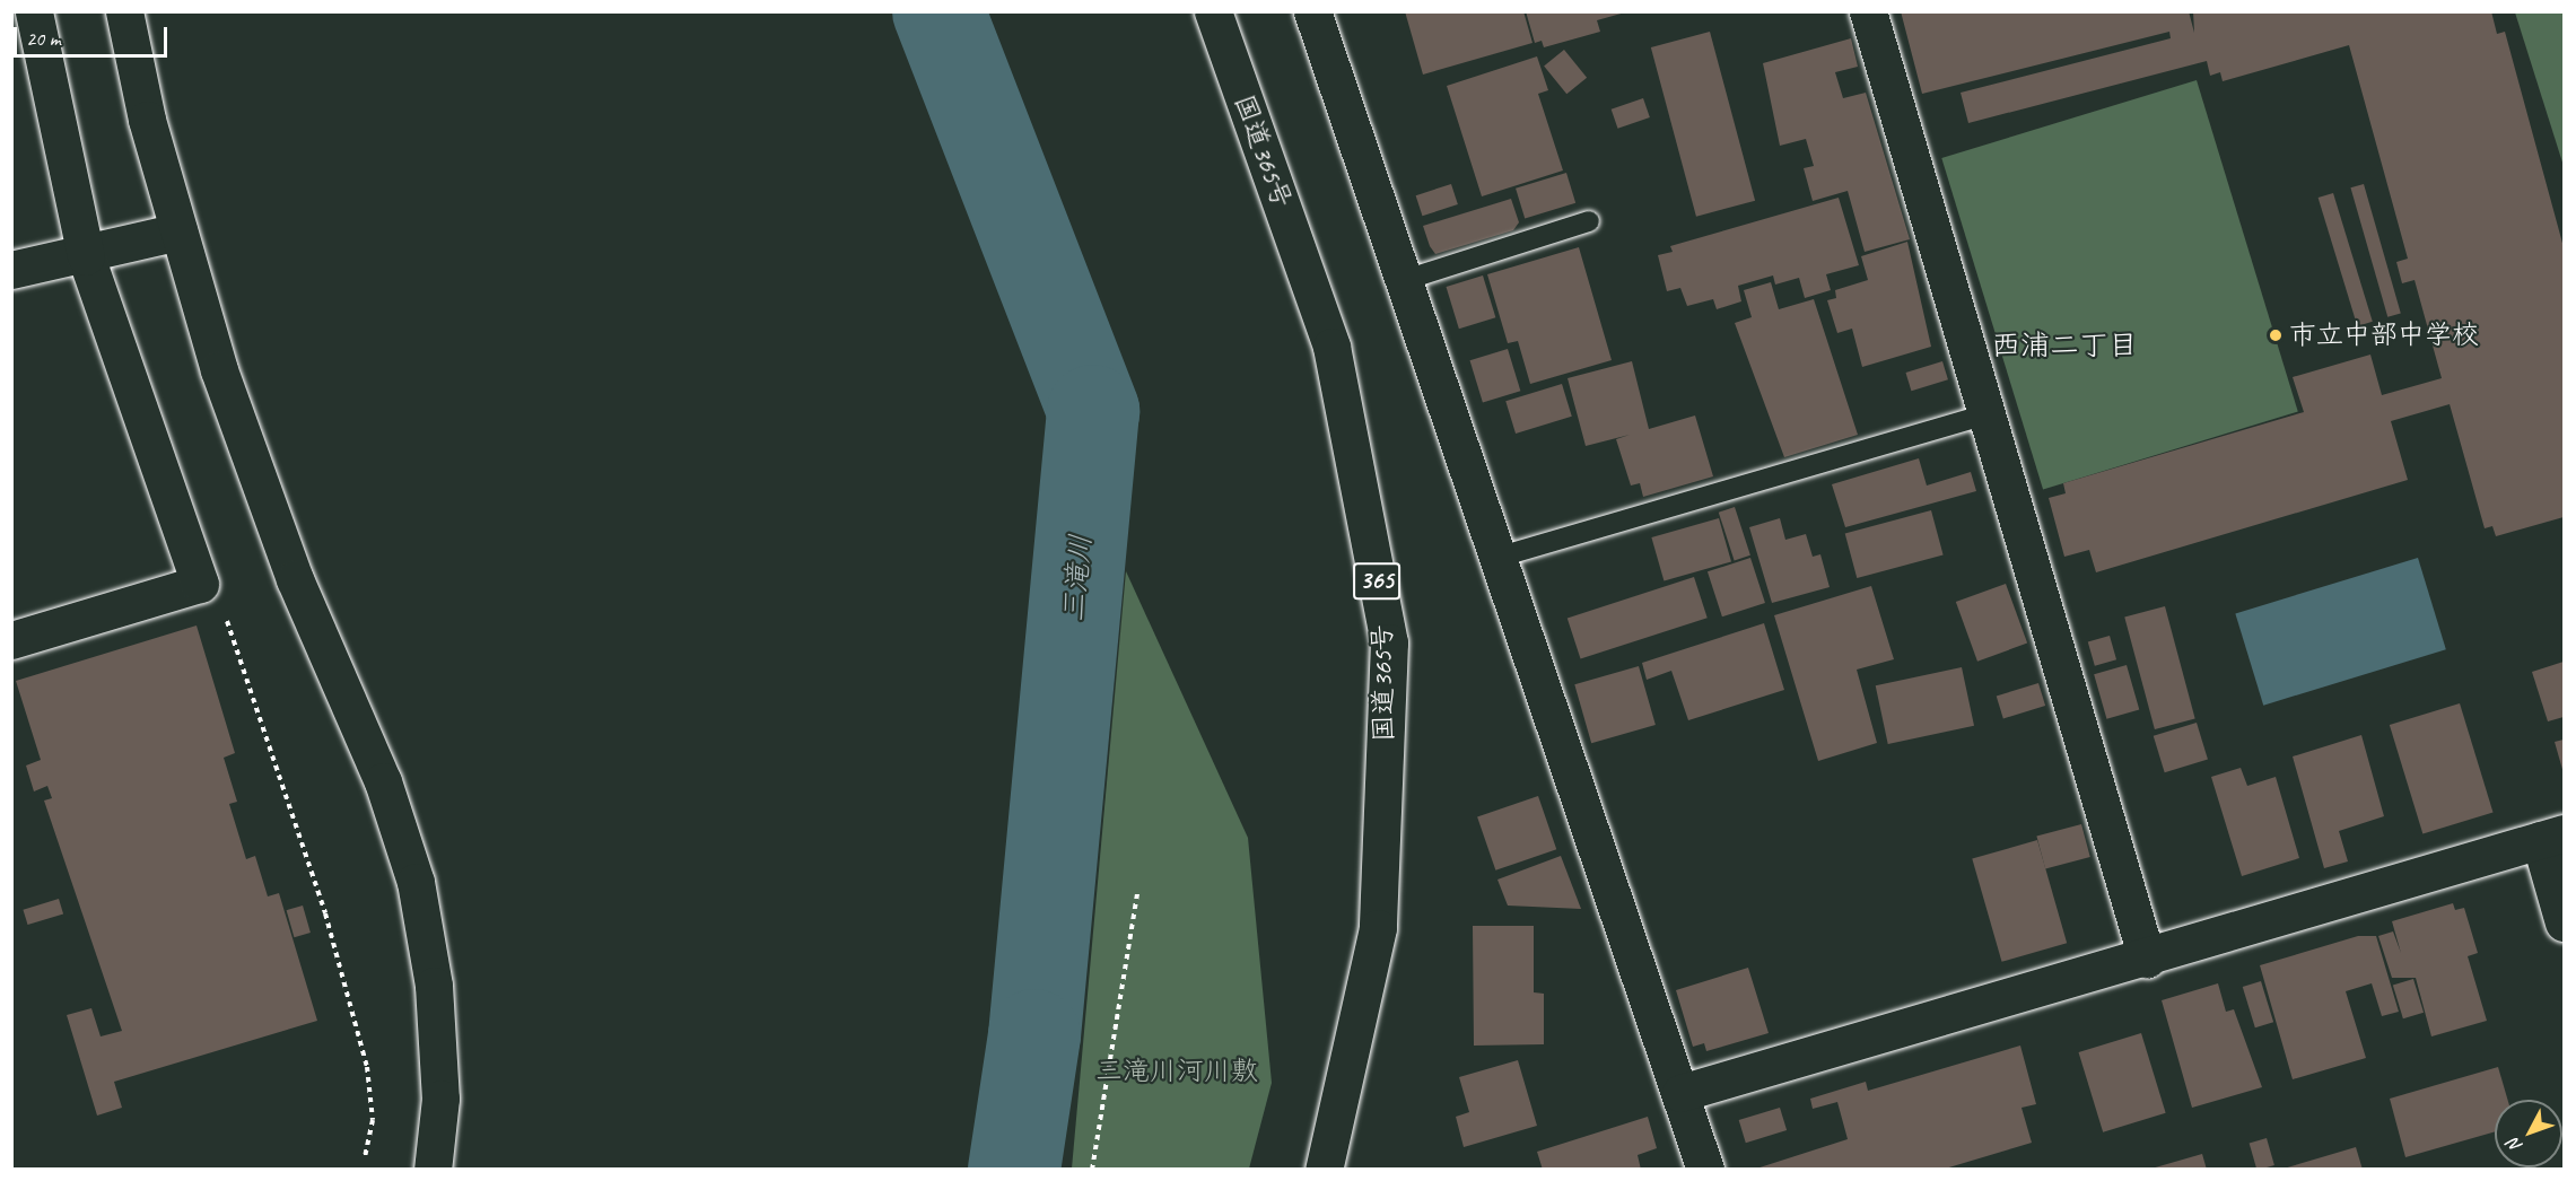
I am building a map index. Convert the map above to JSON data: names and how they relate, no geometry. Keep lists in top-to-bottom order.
{
  "streets": {
    "main road": ["国道365号", "365"]
  },
  "districts": ["西浦二丁目"],
  "water": ["三滝川"],
  "parks": ["三滝川河川敷"],
  "places": ["市立中部中学校"],
  "scale_bar": "20 m",
  "north": "bottom left"
}
